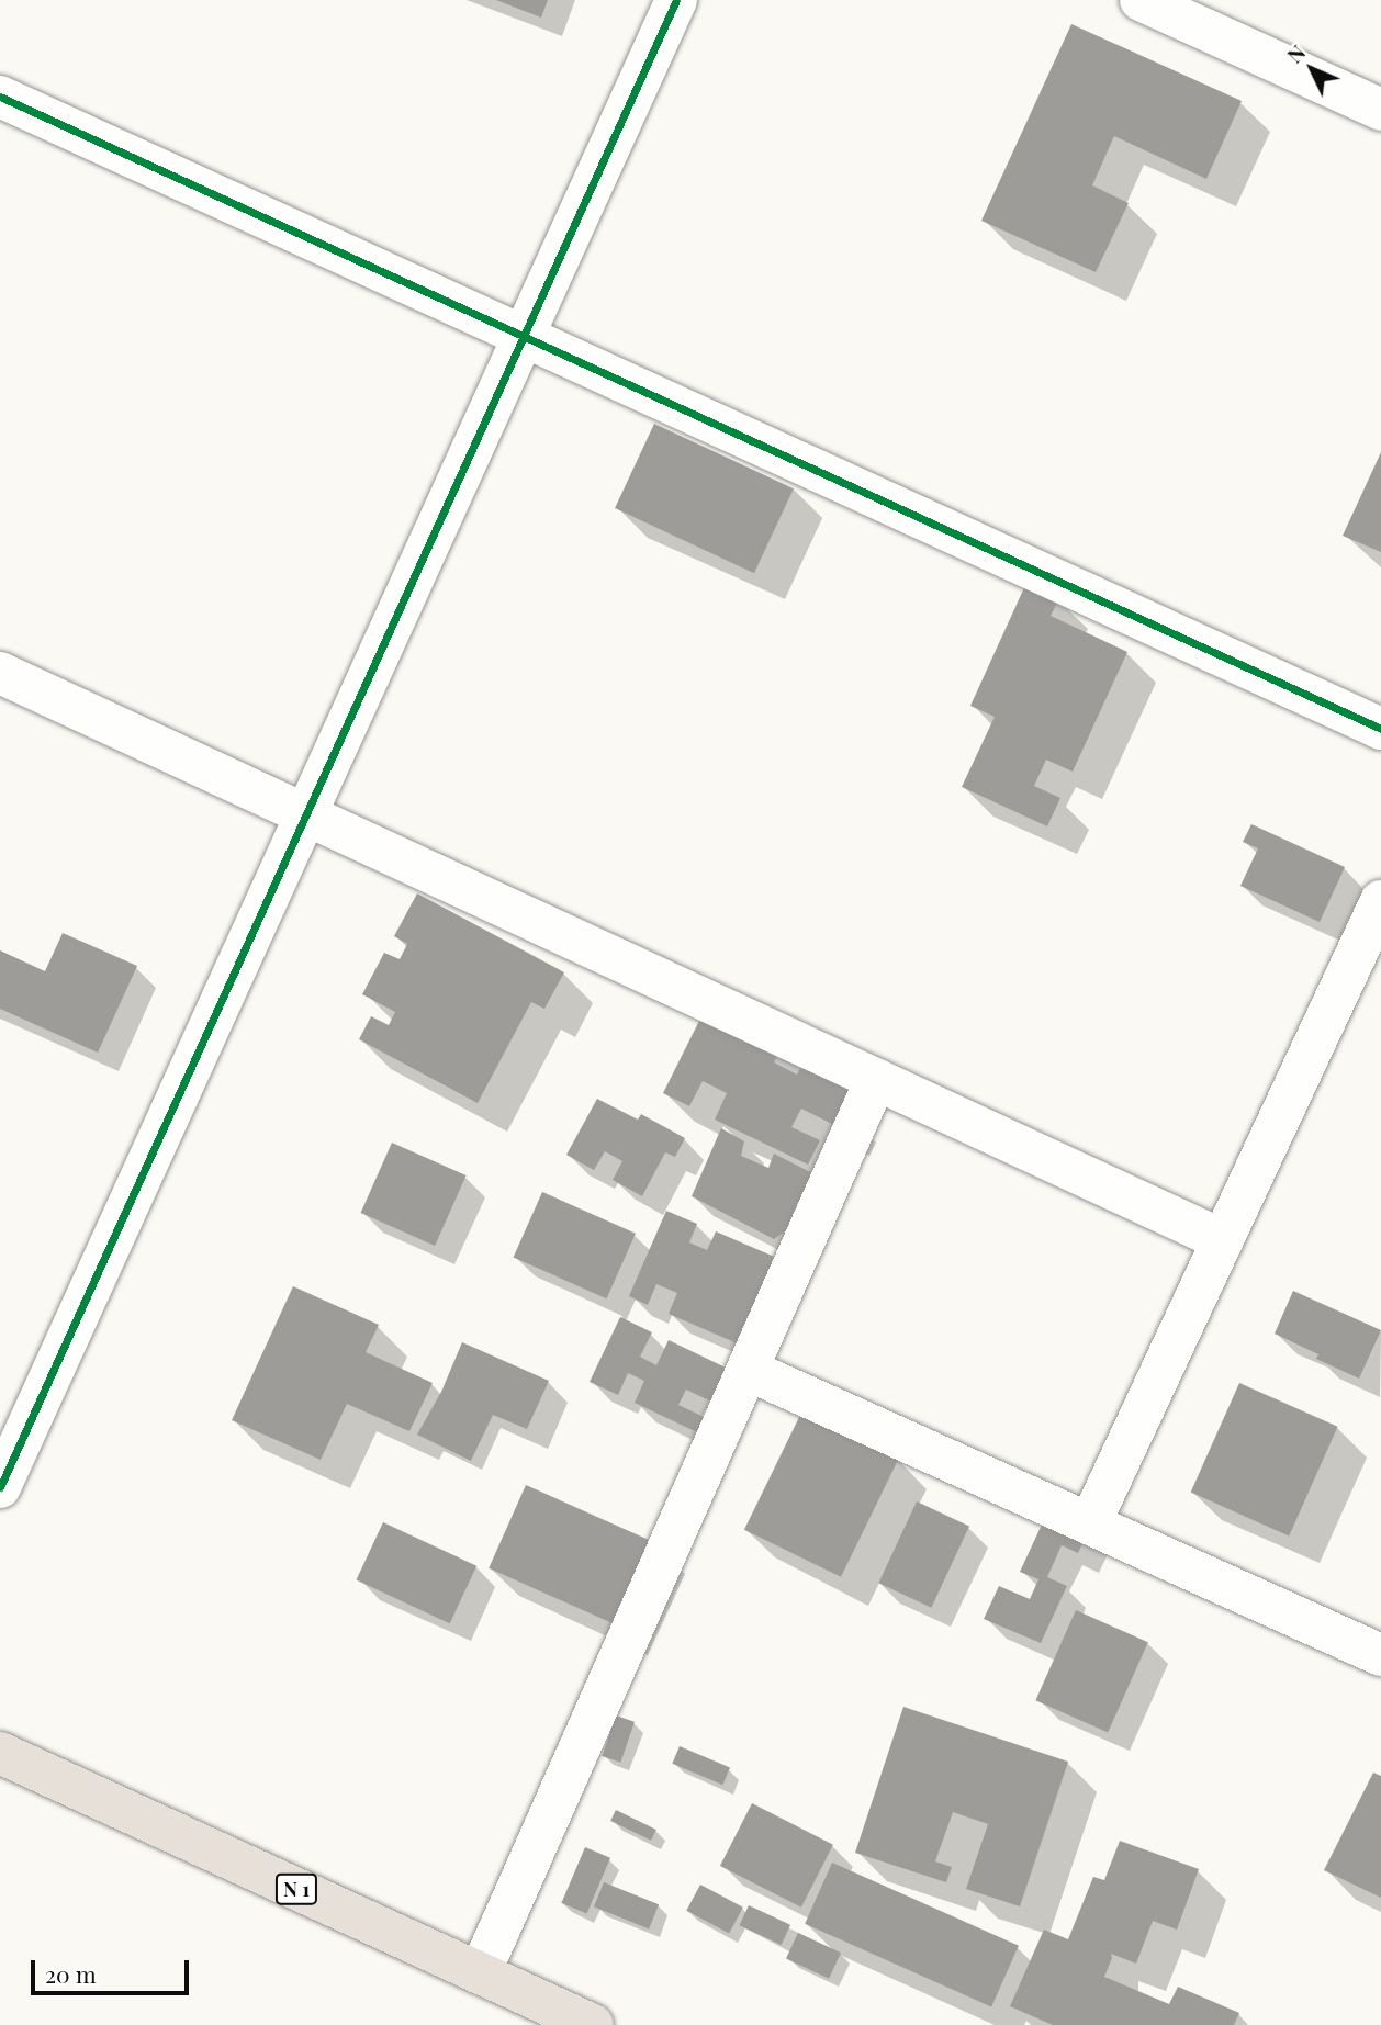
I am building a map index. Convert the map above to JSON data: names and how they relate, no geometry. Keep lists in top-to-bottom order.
{
  "streets": {
    "highway": ["N 1"]
  },
  "scale_bar": "20 m",
  "north": "top left"
}
